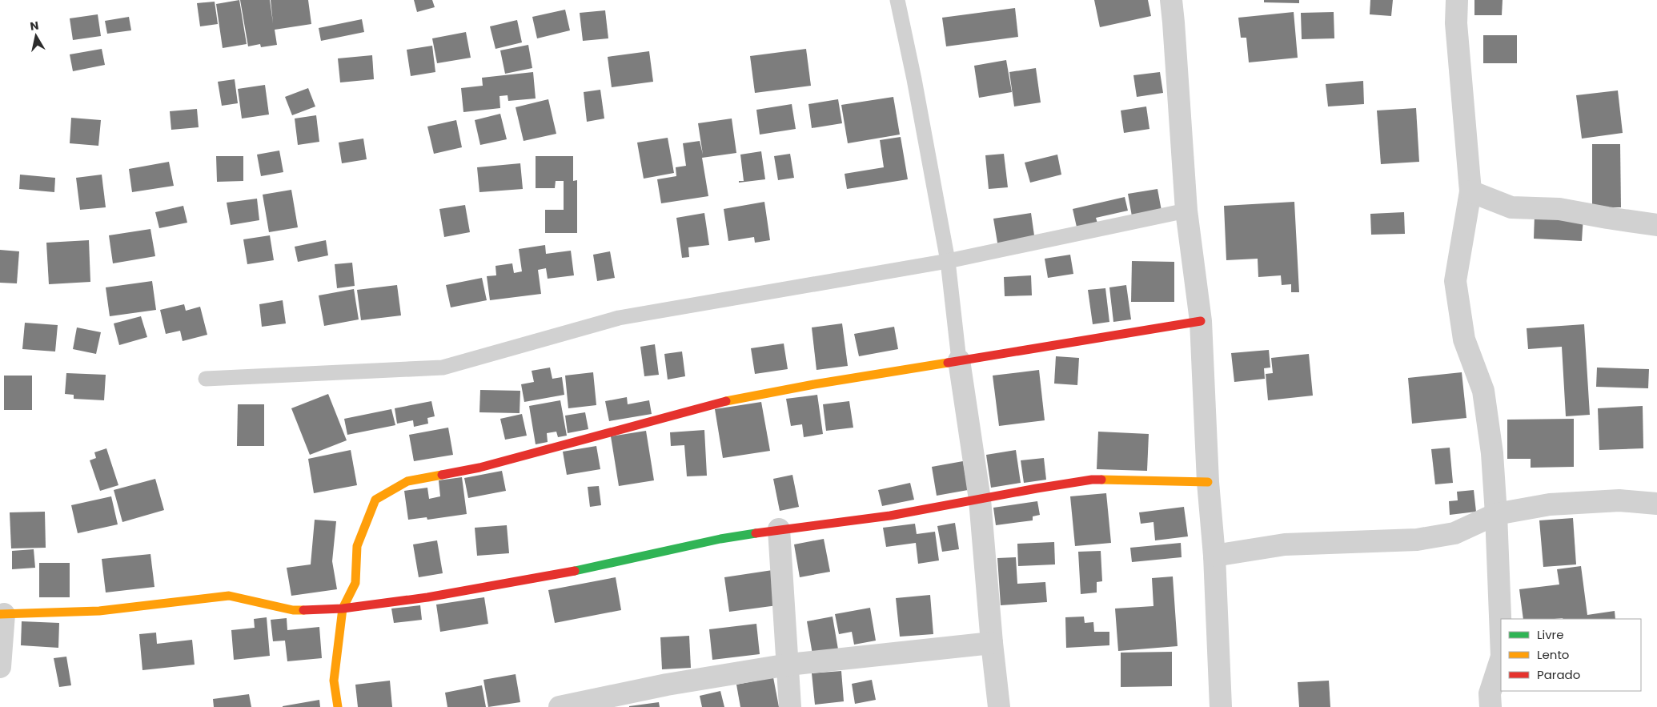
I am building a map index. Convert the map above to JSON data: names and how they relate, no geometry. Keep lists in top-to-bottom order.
{
  "legend": ["Livre", "Lento", "Parado"],
  "north": "top"
}
